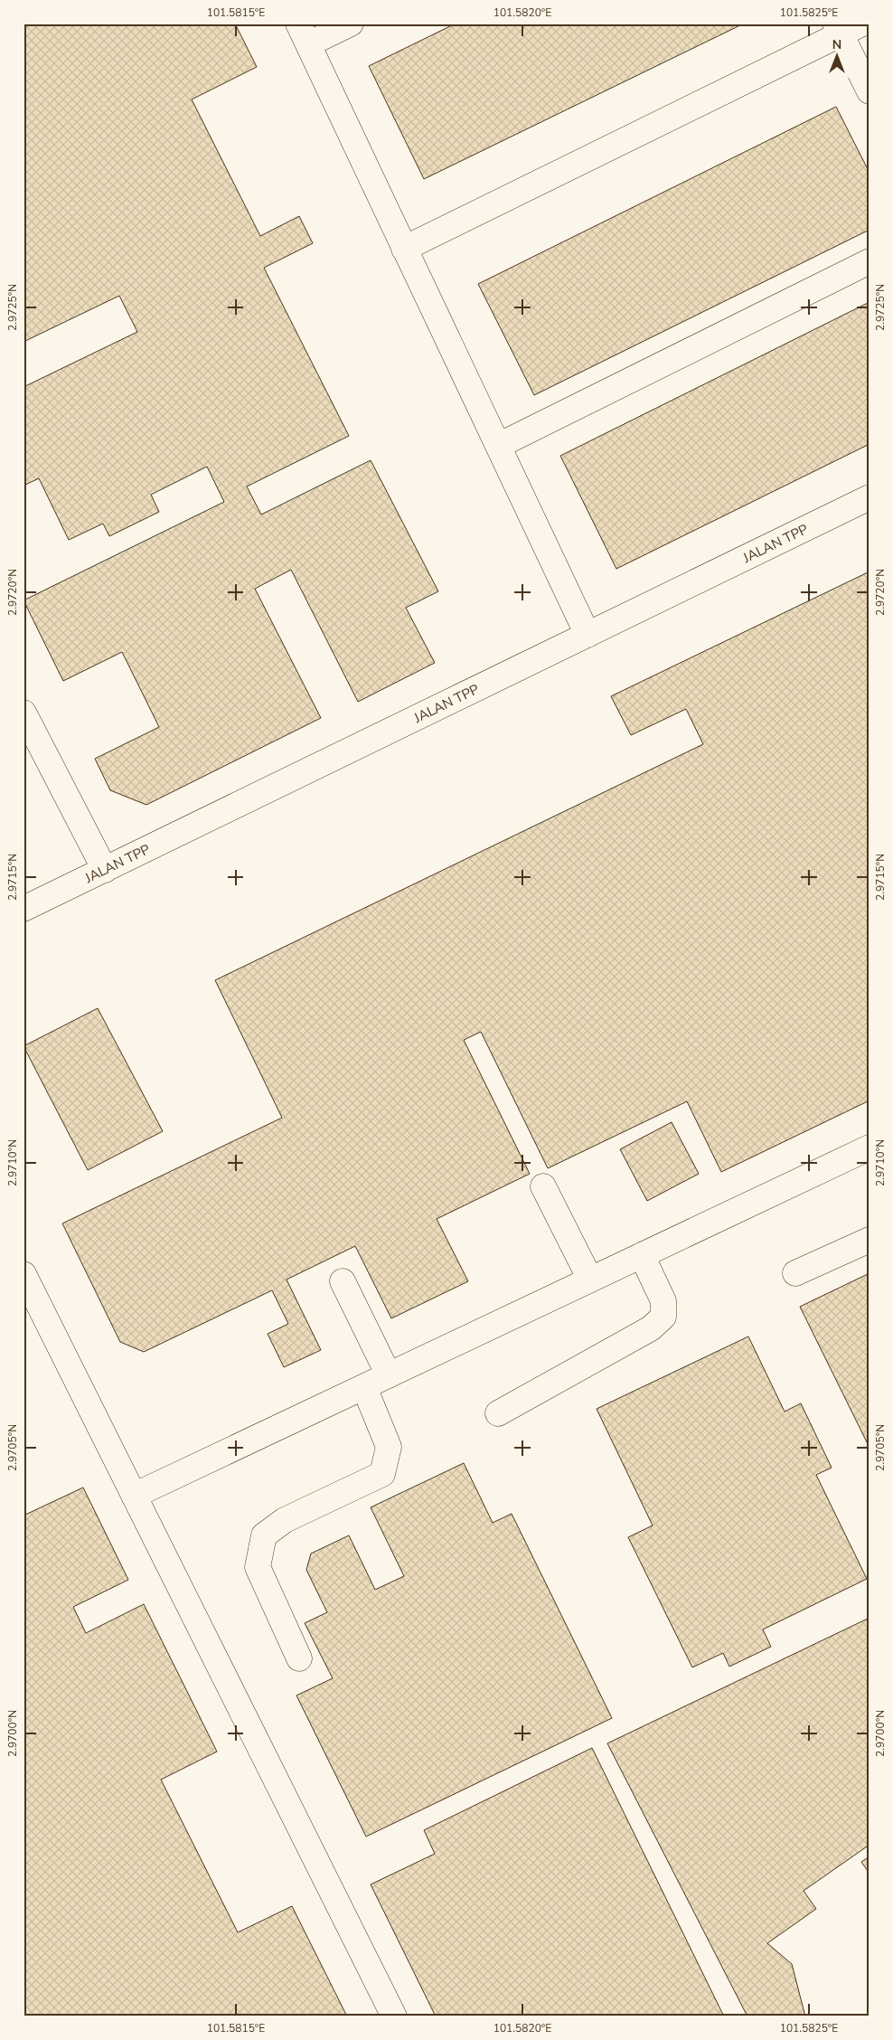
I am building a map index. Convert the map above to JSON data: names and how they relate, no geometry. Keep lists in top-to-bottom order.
{
  "streets": {
    "street": ["JALAN TPP"]
  },
  "north": "top",
  "coordinates": [
    "101.5815°E",
    "101.5820°E",
    "101.5825°E",
    "2.9725°N",
    "2.9720°N",
    "2.9715°N",
    "2.9710°N",
    "2.9705°N",
    "2.9700°N"
  ]
}
